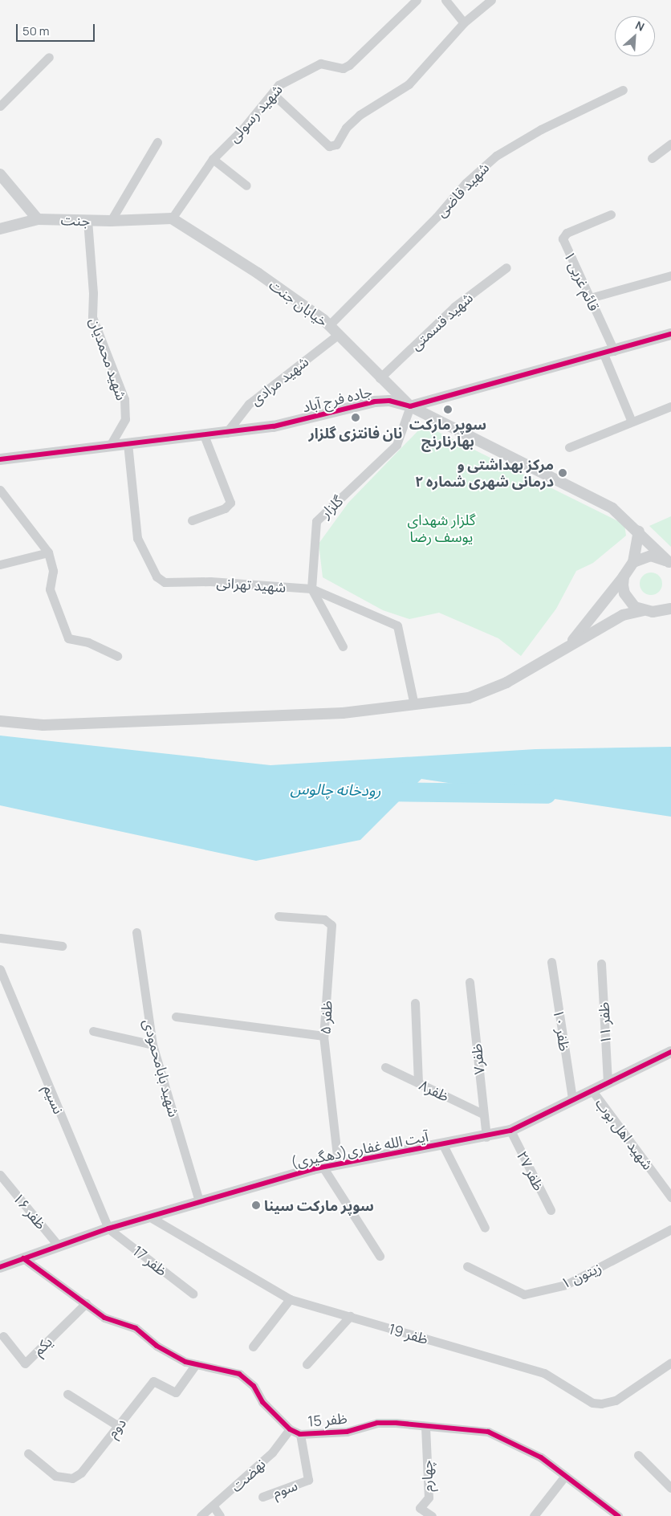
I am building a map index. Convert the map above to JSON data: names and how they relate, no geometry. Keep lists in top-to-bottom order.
{
  "streets": {
    "street": [
      "شهید رسولی",
      "شهید قاضی",
      "جنت",
      "قائم غربی ۱",
      "خیابان جنت",
      "شهید قسمتی",
      "شهید محمدیان",
      "شهید مرادی",
      "جاده فرج آباد",
      "گلزار",
      "شهید تهرانی",
      "ظفر ۵",
      "ظفر ۱۱",
      "ظفر ۱۰",
      "ظفر۷",
      "شهید بابامحمودی",
      "ظفر۸",
      "نسیم",
      "شهید اهل بوب",
      "آیت الله غفاری(دهگیری)",
      "ظفر ۲۷",
      "ظفر ۱۶",
      "ظفر 17",
      "زیتون ۱",
      "ظفر 19",
      "یکم",
      "ظفر 15",
      "دوم",
      "نهضت",
      "چهارم",
      "سوم"
    ]
  },
  "crossings": [
    ["شهید رسولی", "جنت"],
    ["شهید رسولی", "خیابان جنت"],
    ["شهید قاضی", "خیابان جنت"],
    ["جنت", "خیابان جنت"],
    ["جنت", "شهید محمدیان"],
    ["خیابان جنت", "شهید قسمتی"],
    ["خیابان جنت", "شهید مرادی"],
    ["خیابان جنت", "جاده فرج آباد"],
    ["خیابان جنت", "گلزار"],
    ["شهید محمدیان", "جاده فرج آباد"],
    ["شهید مرادی", "جاده فرج آباد"],
    ["جاده فرج آباد", "گلزار"],
    ["جاده فرج آباد", "شهید تهرانی"],
    ["گلزار", "شهید تهرانی"],
    ["ظفر ۵", "آیت الله غفاری(دهگیری)"],
    ["ظفر ۱۱", "آیت الله غفاری(دهگیری)"],
    ["ظفر ۱۰", "آیت الله غفاری(دهگیری)"],
    ["ظفر۷", "ظفر۸"],
    ["ظفر۷", "آیت الله غفاری(دهگیری)"],
    ["شهید بابامحمودی", "آیت الله غفاری(دهگیری)"],
    ["نسیم", "آیت الله غفاری(دهگیری)"],
    ["نسیم", "ظفر 17"],
    ["شهید اهل بوب", "آیت الله غفاری(دهگیری)"],
    ["آیت الله غفاری(دهگیری)", "ظفر ۲۷"],
    ["آیت الله غفاری(دهگیری)", "ظفر ۱۶"],
    ["آیت الله غفاری(دهگیری)", "ظفر 17"],
    ["آیت الله غفاری(دهگیری)", "ظفر 19"],
    ["آیت الله غفاری(دهگیری)", "ظفر 15"],
    ["یکم", "ظفر 15"],
    ["ظفر 15", "دوم"],
    ["ظفر 15", "نهضت"],
    ["ظفر 15", "چهارم"],
    ["ظفر 15", "سوم"]
  ],
  "water": ["رودخانه چالوس"],
  "parks": ["گلزار شهدای یوسف رضا"],
  "places": [
    "سوپر مارکت بهارنارنج",
    "نان فانتزی گلزار",
    "مرکز بهداشتی و درمانی شهری شماره ۲",
    "سوپر مارکت سینا"
  ],
  "scale_bar": "50 m",
  "north": "top right"
}
